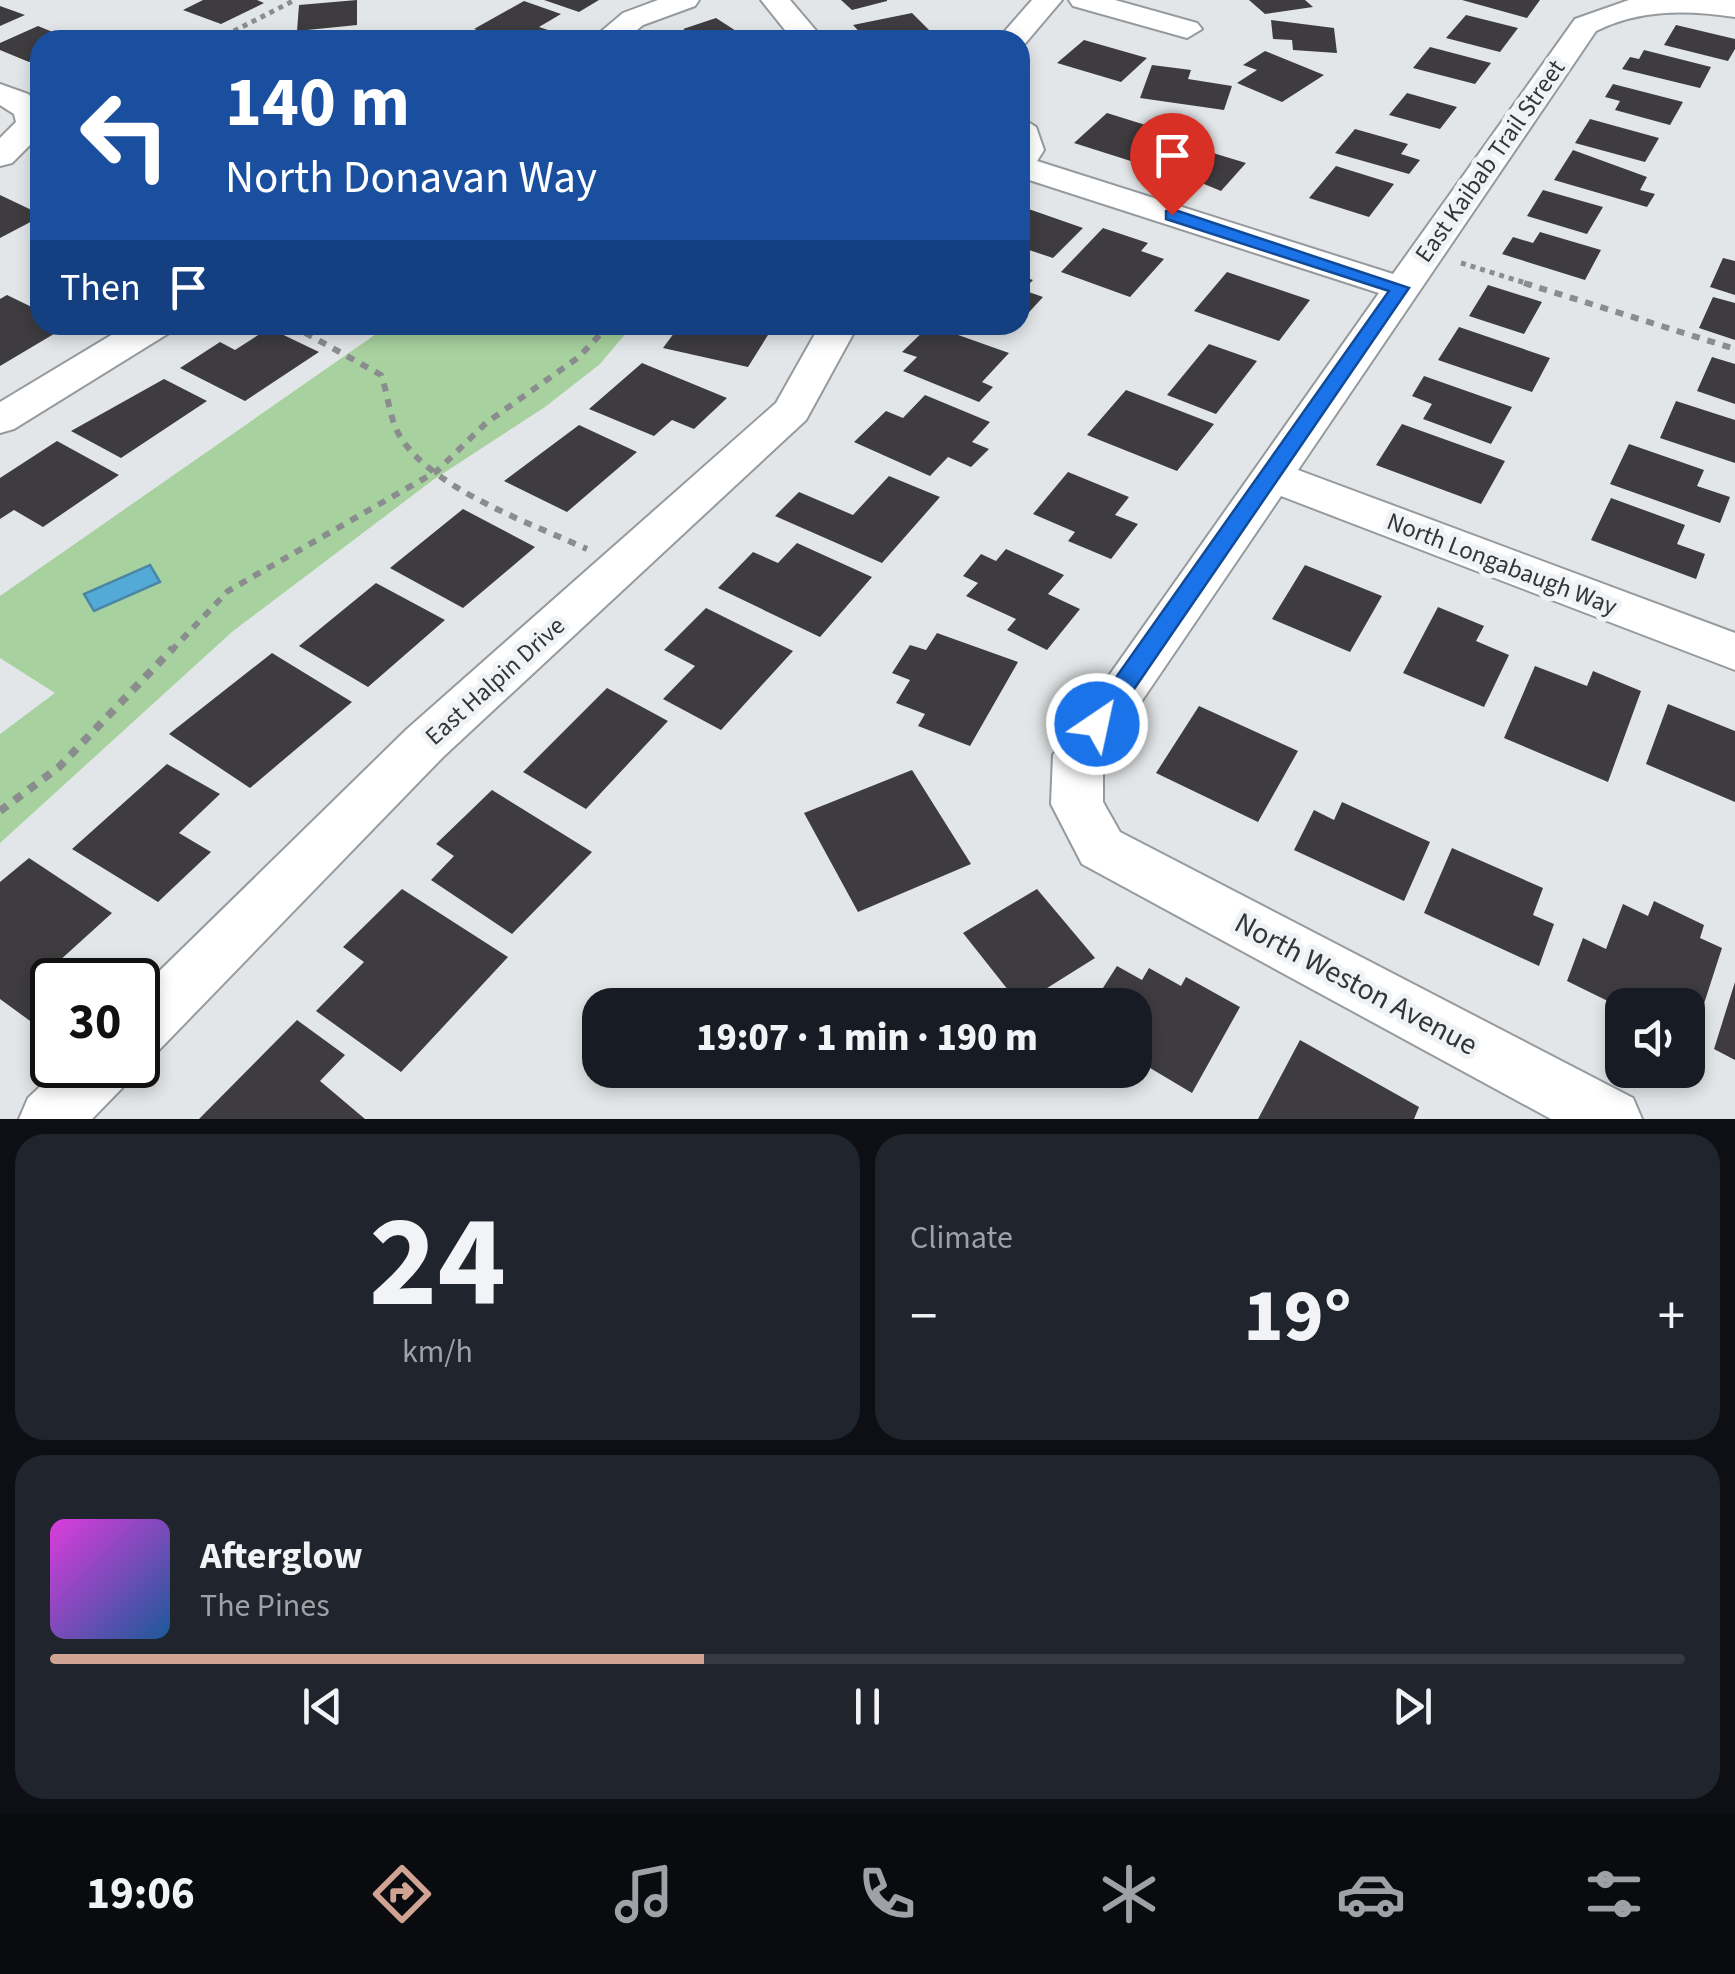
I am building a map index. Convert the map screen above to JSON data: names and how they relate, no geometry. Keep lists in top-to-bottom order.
{
  "streets": {
    "street": [
      "East Kaibab Trail Street",
      "North Longabaugh Way",
      "East Halpin Drive",
      "North Weston Avenue"
    ]
  },
  "crossings": [
    ["East Kaibab Trail Street", "North Longabaugh Way"],
    ["East Kaibab Trail Street", "North Weston Avenue"]
  ],
  "page": {
    "turn": ["140 m", "North Donavan Way"],
    "then": "Then",
    "limit": "30",
    "trip": "19:07 · 1 min · 190 m",
    "tile": [
      ["24", "km/h"],
      "Climate"
    ],
    "heat": ["−", "19°", "+"],
    "song": ["Afterglow", "The Pines"],
    "tabs": "19:06"
  }
}
